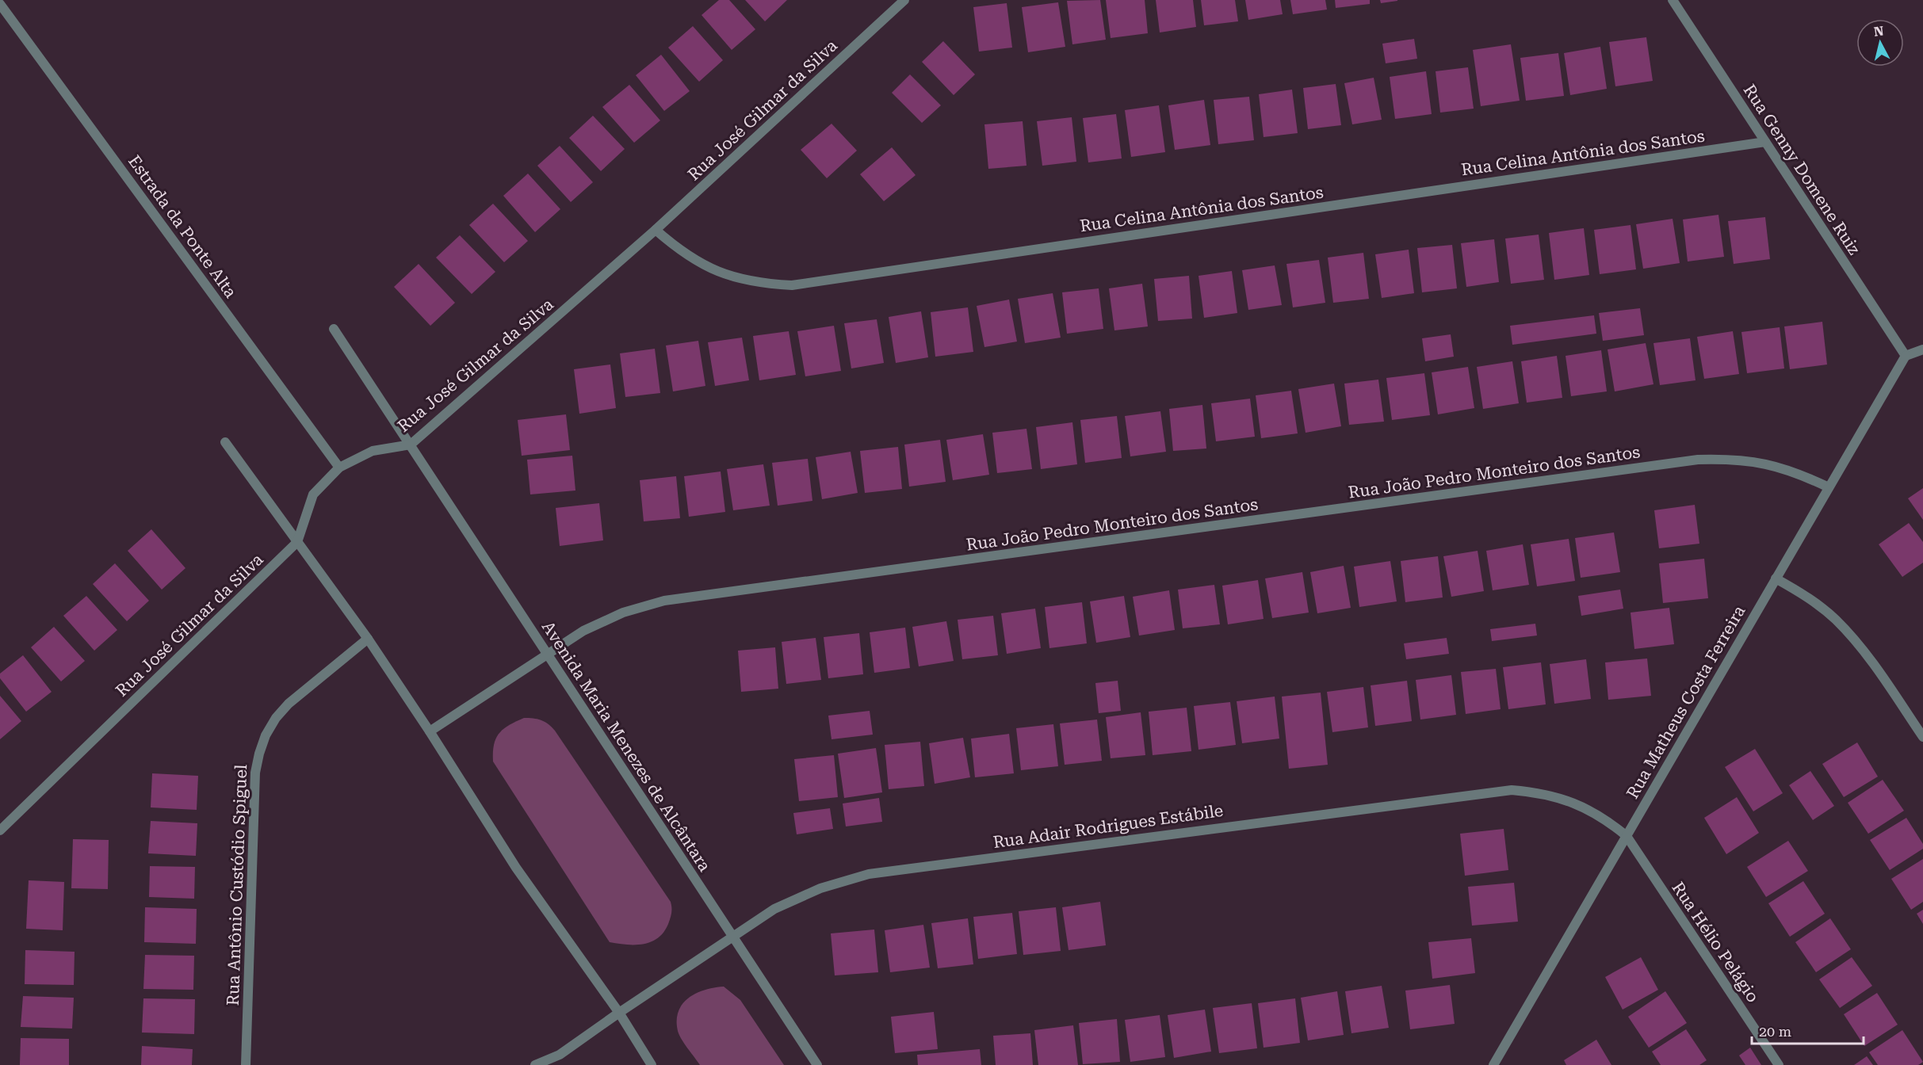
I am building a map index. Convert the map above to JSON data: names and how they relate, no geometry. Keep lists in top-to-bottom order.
{
  "streets": {
    "street": [
      "Rua José Gilmar da Silva",
      "Rua Celina Antônia dos Santos",
      "Rua Genny Domene Ruiz",
      "Estrada da Ponte Alta",
      "Rua João Pedro Monteiro dos Santos",
      "Rua Matheus Costa Ferreira",
      "Avenida Maria Menezes de Alcântara",
      "Rua Adair Rodrigues Estábile",
      "Rua Antônio Custódio Spiguel",
      "Rua Hélio Pelágio"
    ]
  },
  "crossings": [
    ["Rua José Gilmar da Silva", "Rua Celina Antônia dos Santos"],
    ["Rua José Gilmar da Silva", "Estrada da Ponte Alta"],
    ["Rua José Gilmar da Silva", "Avenida Maria Menezes de Alcântara"],
    ["Rua Celina Antônia dos Santos", "Rua Genny Domene Ruiz"],
    ["Rua Genny Domene Ruiz", "Rua Matheus Costa Ferreira"],
    ["Rua João Pedro Monteiro dos Santos", "Rua Matheus Costa Ferreira"],
    ["Rua João Pedro Monteiro dos Santos", "Avenida Maria Menezes de Alcântara"],
    ["Rua Matheus Costa Ferreira", "Rua Adair Rodrigues Estábile"],
    ["Rua Matheus Costa Ferreira", "Rua Hélio Pelágio"],
    ["Avenida Maria Menezes de Alcântara", "Rua Adair Rodrigues Estábile"],
    ["Rua Adair Rodrigues Estábile", "Rua Hélio Pelágio"]
  ],
  "scale_bar": "20 m",
  "north": "top"
}
